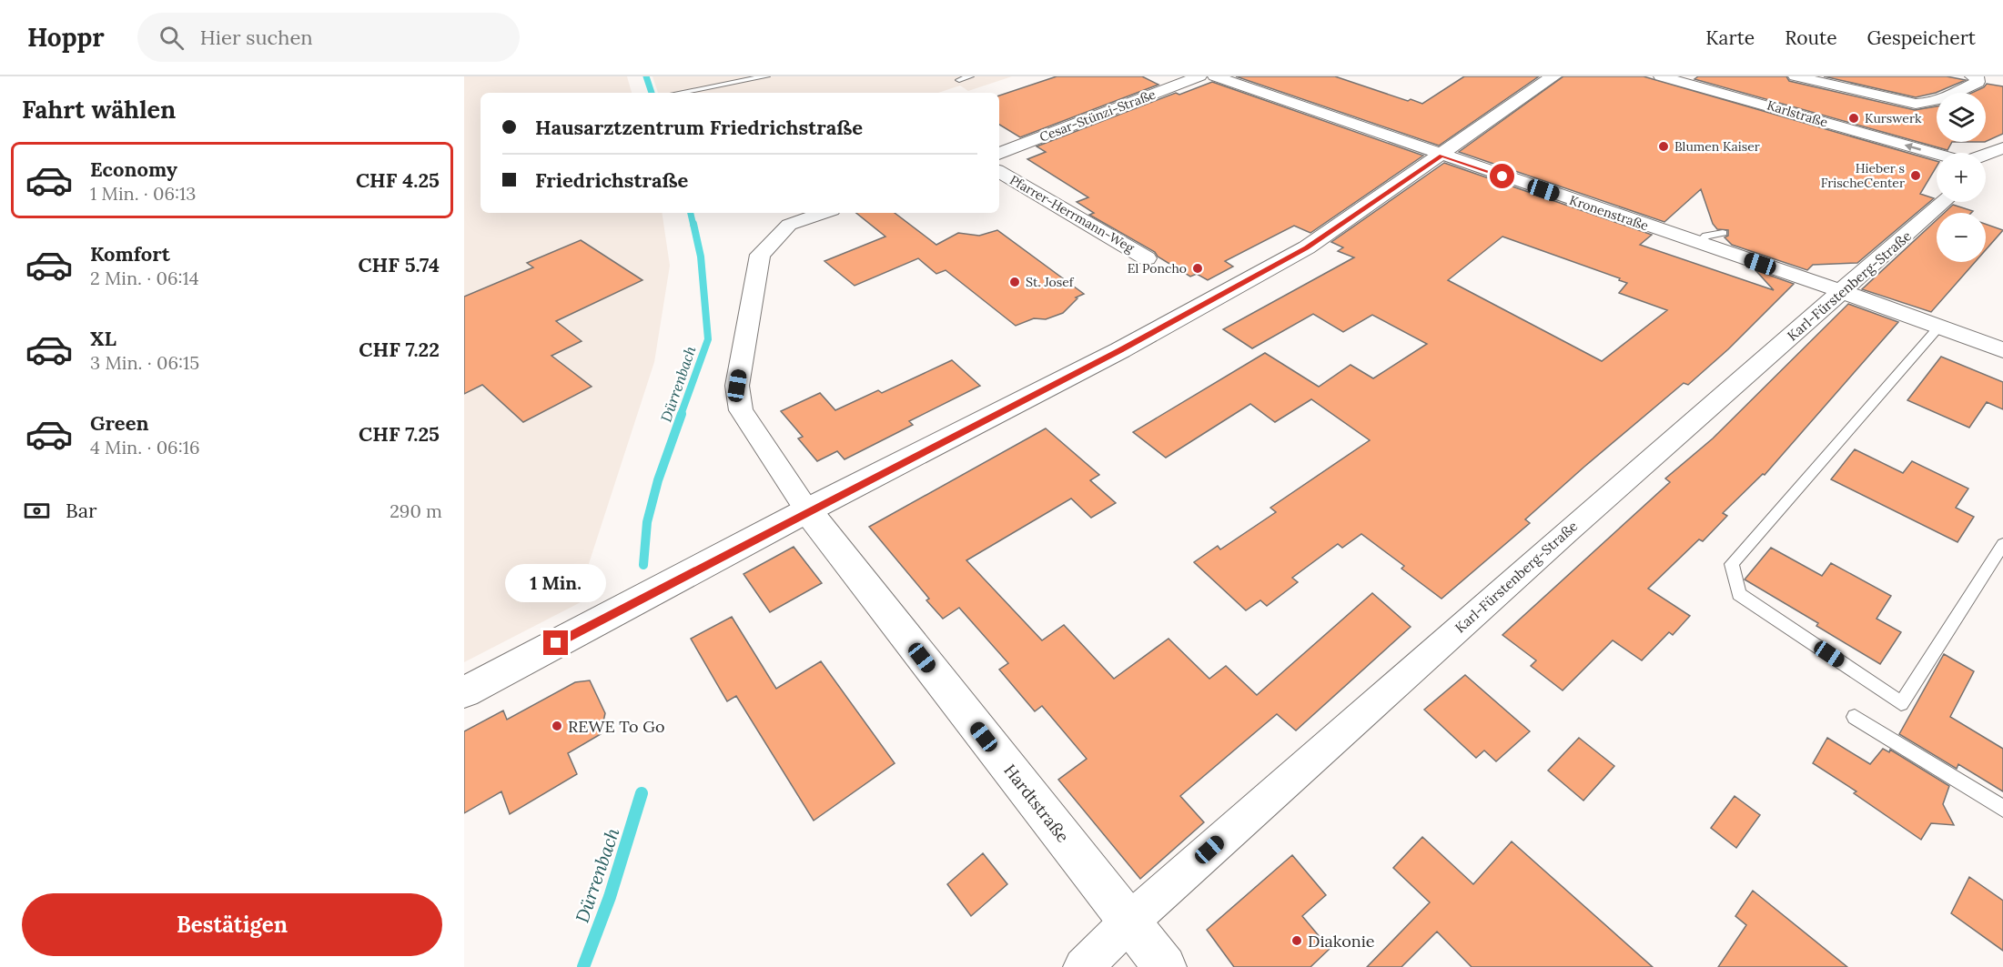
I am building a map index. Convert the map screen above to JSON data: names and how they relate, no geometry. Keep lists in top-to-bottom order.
{
  "streets": {
    "main road": ["Hardtstraße"],
    "street": [
      "Karlstraße",
      "Cesar-Stünzi-Straße",
      "Kronenstraße",
      "Pfarrer-Herrmann-Weg",
      "Karl-Fürstenberg-Straße"
    ]
  },
  "crossings": [
    ["Kronenstraße", "Karl-Fürstenberg-Straße"],
    ["Karl-Fürstenberg-Straße", "Hardtstraße"]
  ],
  "one_way": ["Karlstraße"],
  "water": ["Dürrenbach"],
  "places": [
    "Kurswerk",
    "Blumen Kaiser",
    "Hieber s FrischeCenter",
    "El Poncho",
    "St. Josef",
    "REWE To Go",
    "Diakonie"
  ],
  "page": {
    "header": "Hoppr",
    "search": "Hier suchen",
    "nav": ["Karte", "Route", "Gespeichert"],
    "heading": "Fahrt wählen",
    "map_buttons": ["+", "−"],
    "banner": ["Hausarztzentrum Friedrichstraße", "Friedrichstraße"],
    "list": [
      {
        "name": "Economy",
        "note": "1 Min. · 06:13",
        "value": "CHF 4.25"
      },
      {
        "name": "Komfort",
        "note": "2 Min. · 06:14",
        "value": "CHF 5.74"
      },
      {
        "name": "XL",
        "note": "3 Min. · 06:15",
        "value": "CHF 7.22"
      },
      {
        "name": "Green",
        "note": "4 Min. · 06:16",
        "value": "CHF 7.25"
      }
    ],
    "pay": ["Bar", "290 m"],
    "bubble": "1 Min.",
    "buttons": "Bestätigen"
  }
}
